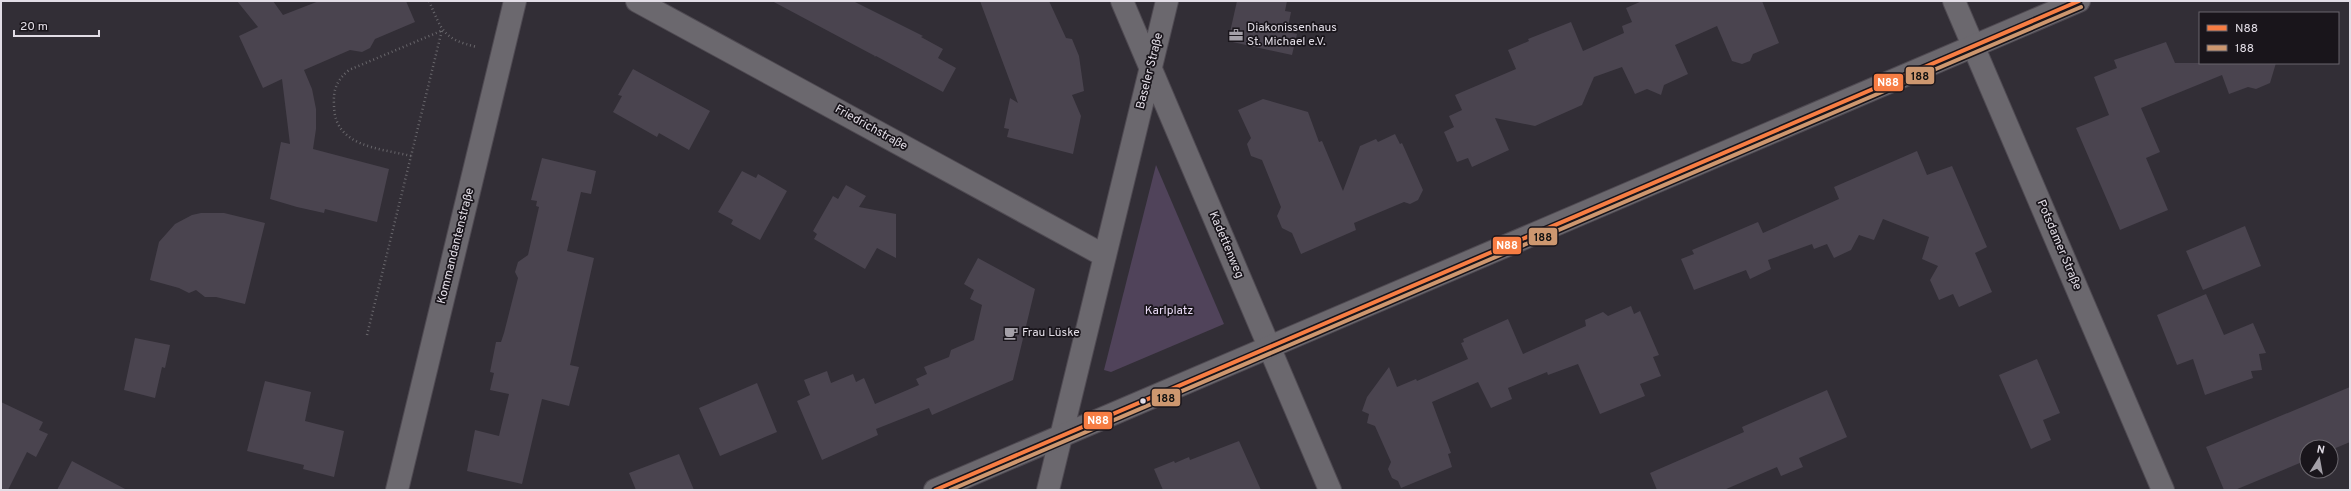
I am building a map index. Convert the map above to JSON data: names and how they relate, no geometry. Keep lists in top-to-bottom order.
{
  "streets": {
    "street": [
      "Baseler Straße",
      "Friedrichstraße",
      "Kadettenweg",
      "Potsdamer Straße",
      "Kommandantenstraße"
    ]
  },
  "crossings": [
    ["Baseler Straße", "Friedrichstraße"],
    ["Baseler Straße", "Kadettenweg"]
  ],
  "parks": ["Karlplatz"],
  "places": {
    "office": ["Diakonissenhaus St. Michael e.V."],
    "cafe": ["Frau Lüske"]
  },
  "lines": ["transit line N88", "transit line 188"],
  "legend": ["N88", "188"],
  "scale_bar": "20 m",
  "north": "top"
}
